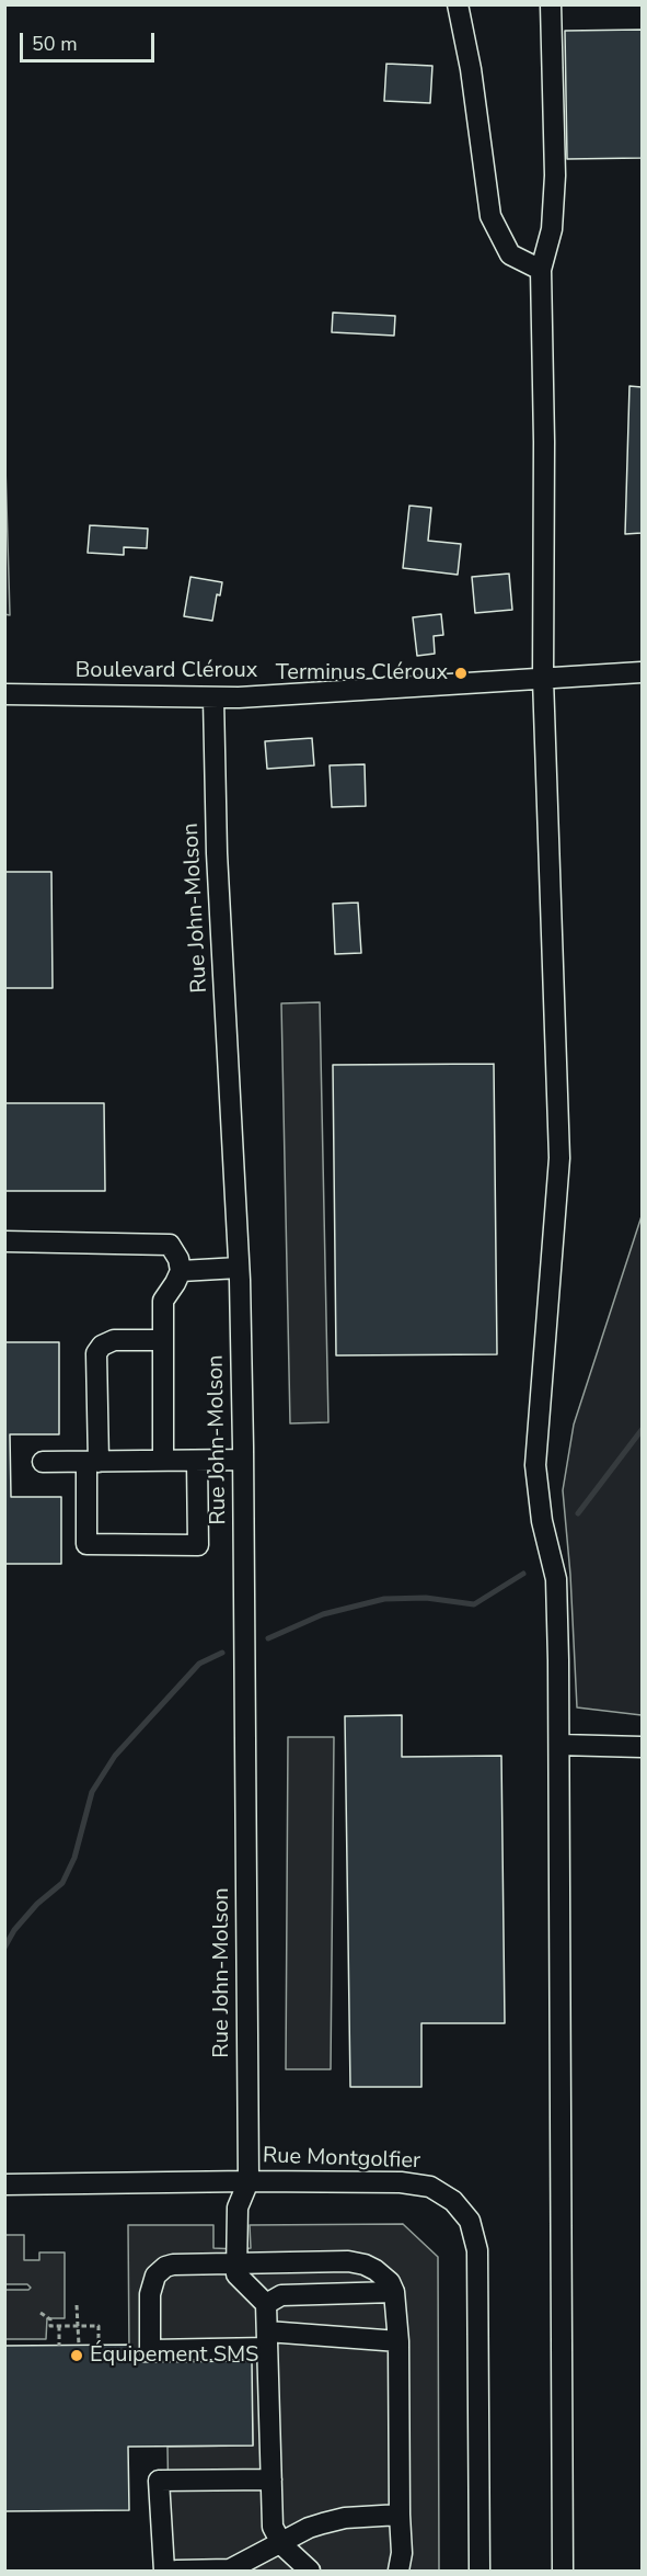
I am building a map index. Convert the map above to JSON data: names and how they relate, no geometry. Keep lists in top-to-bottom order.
{
  "streets": {
    "street": ["Boulevard Cléroux", "Rue John-Molson", "Rue Montgolfier"]
  },
  "crossings": [
    ["Boulevard Cléroux", "Rue John-Molson"],
    ["Rue John-Molson", "Rue Montgolfier"]
  ],
  "places": ["Terminus Cléroux", "Équipement SMS"],
  "scale_bar": "50 m"
}
